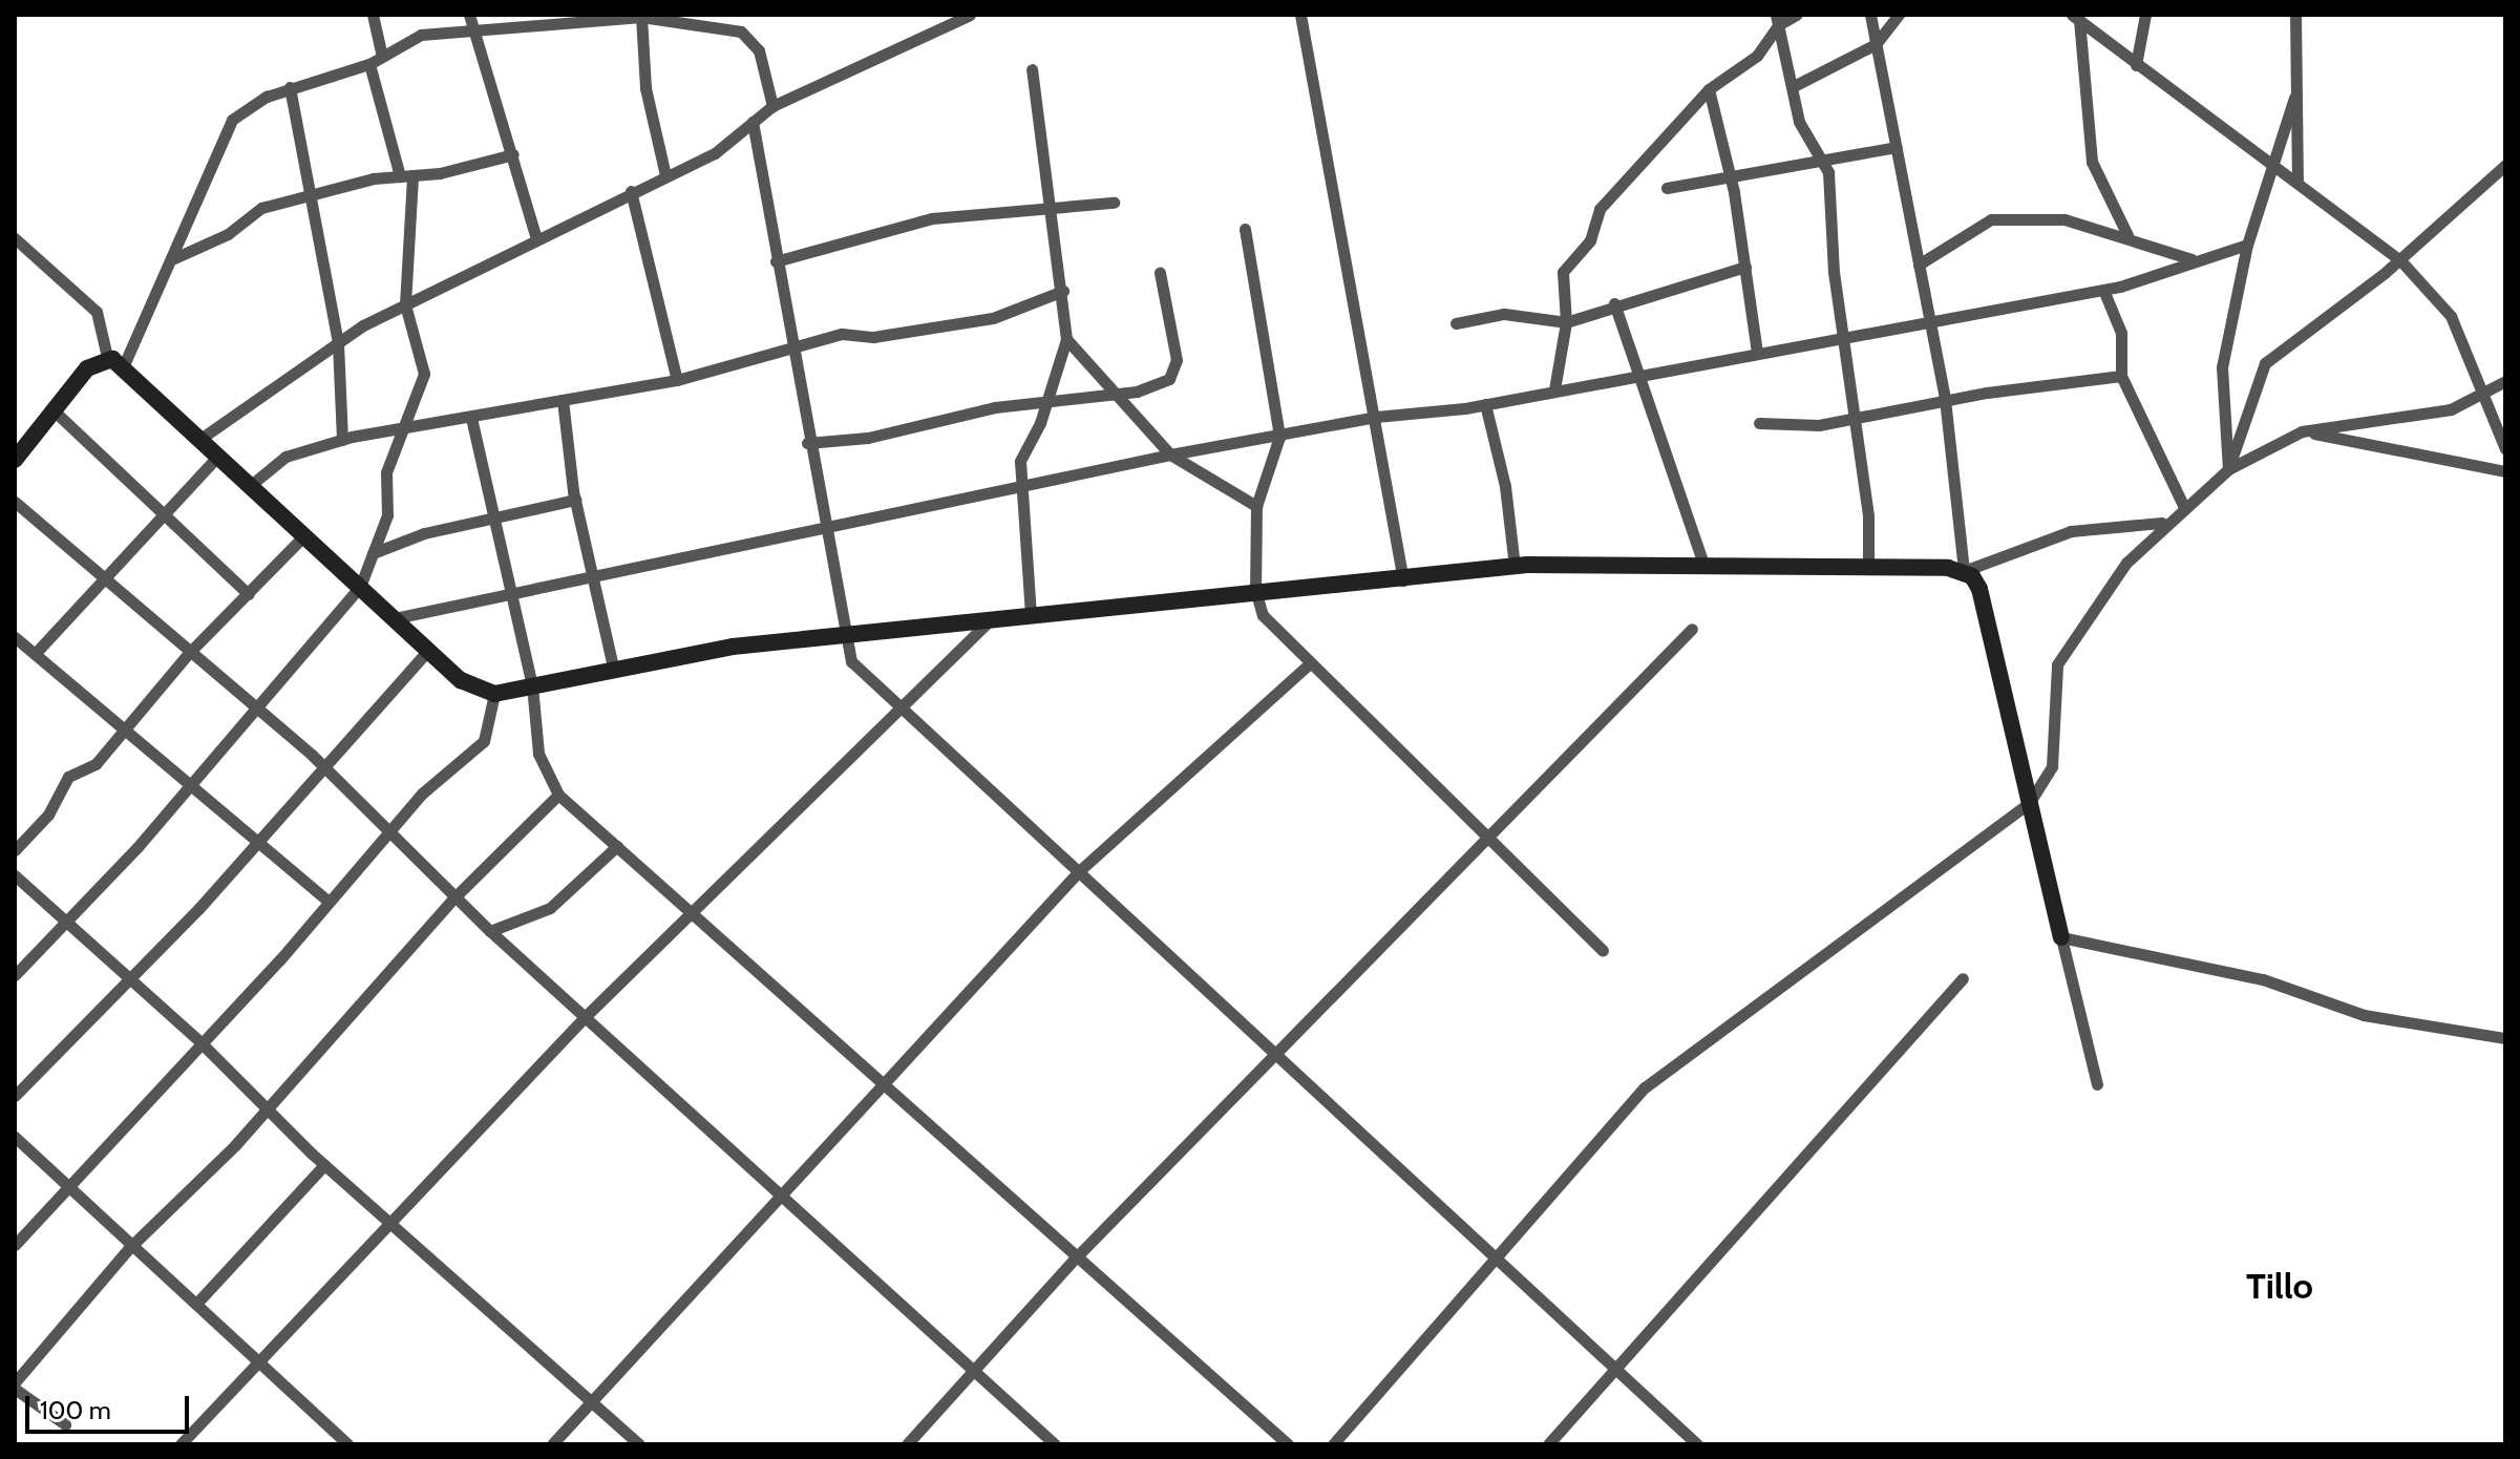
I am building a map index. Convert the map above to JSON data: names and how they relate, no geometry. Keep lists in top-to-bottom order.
{
  "districts": ["Tillo"],
  "scale_bar": "100 m"
}
